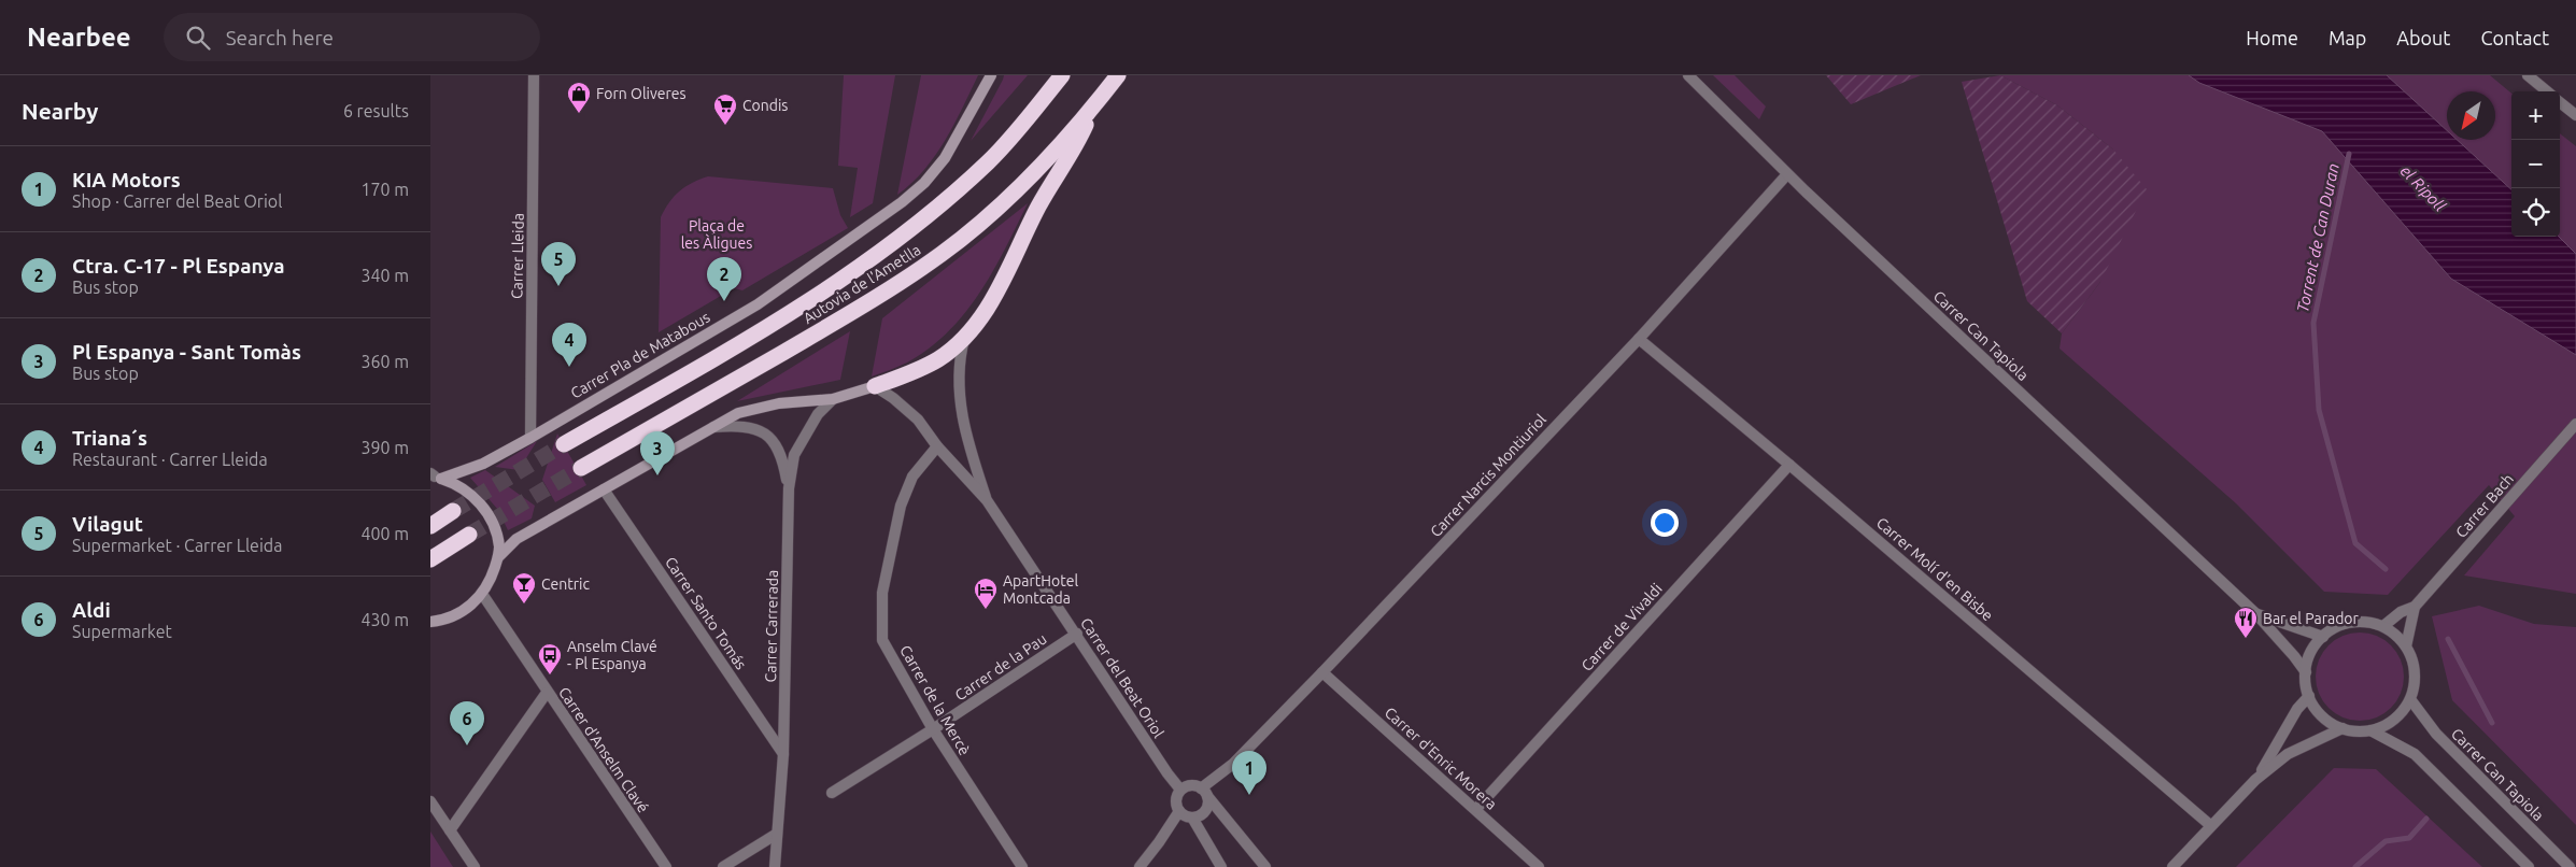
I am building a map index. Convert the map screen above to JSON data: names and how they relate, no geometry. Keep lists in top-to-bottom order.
{
  "streets": {
    "highway": ["Autovia de l'Ametlla"],
    "main road": ["Carrer Pla de Matabous"],
    "street": [
      "Carrer Lleida",
      "Carrer Can Tapiola",
      "Carrer Narcis Montiuriol",
      "Carrer Bach",
      "Carrer Molí d'en Bisbe",
      "Carrer Santo Tomás",
      "Carrer Carrerada",
      "Carrer de Vivaldi",
      "Carrer de la Pau",
      "Carrer del Beat Oriol",
      "Carrer de la Mercè",
      "Carrer d'Anselm Clavé",
      "Carrer d'Enric Morera"
    ]
  },
  "crossings": [
    ["Carrer Lleida", "Carrer Pla de Matabous"],
    ["Carrer Can Tapiola", "Carrer Narcis Montiuriol"],
    ["Carrer Can Tapiola", "Carrer Bach"],
    ["Carrer Narcis Montiuriol", "Carrer Molí d'en Bisbe"],
    ["Carrer Narcis Montiuriol", "Carrer del Beat Oriol"],
    ["Carrer Narcis Montiuriol", "Carrer d'Enric Morera"],
    ["Carrer Molí d'en Bisbe", "Carrer de Vivaldi"],
    ["Carrer Santo Tomás", "Carrer Carrerada"],
    ["Carrer de Vivaldi", "Carrer d'Enric Morera"],
    ["Carrer de la Pau", "Carrer del Beat Oriol"],
    ["Carrer de la Pau", "Carrer de la Mercè"],
    ["Carrer del Beat Oriol", "Carrer de la Mercè"]
  ],
  "water": ["el Ripoll", "Torrent de Can Duran"],
  "parks": ["Plaça de les Àligues"],
  "places": {
    "shop": ["Forn Oliveres"],
    "supermarket": ["Condis"],
    "bar": ["Centric"],
    "hotel": ["ApartHotel Montcada"],
    "restaurant": ["Bar el Parador"],
    "bus stop": ["Anselm Clavé - Pl Espanya"]
  },
  "north": "bottom left",
  "page": {
    "header": "Nearbee",
    "search": "Search here",
    "nav": [
      "Home",
      "Map",
      "About",
      "Contact"
    ],
    "heading": ["Nearby", "6 results"],
    "map_buttons": ["+", "−"],
    "list": [
      {
        "mark": "1",
        "name": "KIA Motors",
        "note": "Shop · Carrer del Beat Oriol",
        "value": "170 m"
      },
      {
        "mark": "2",
        "name": "Ctra. C-17 - Pl Espanya",
        "note": "Bus stop",
        "value": "340 m"
      },
      {
        "mark": "3",
        "name": "Pl Espanya - Sant Tomàs",
        "note": "Bus stop",
        "value": "360 m"
      },
      {
        "mark": "4",
        "name": "Triana´s",
        "note": "Restaurant · Carrer Lleida",
        "value": "390 m"
      },
      {
        "mark": "5",
        "name": "Vilagut",
        "note": "Supermarket · Carrer Lleida",
        "value": "400 m"
      },
      {
        "mark": "6",
        "name": "Aldi",
        "note": "Supermarket",
        "value": "430 m"
      }
    ],
    "pins": [
      "5",
      "2",
      "4",
      "3",
      "6",
      "1"
    ]
  }
}
